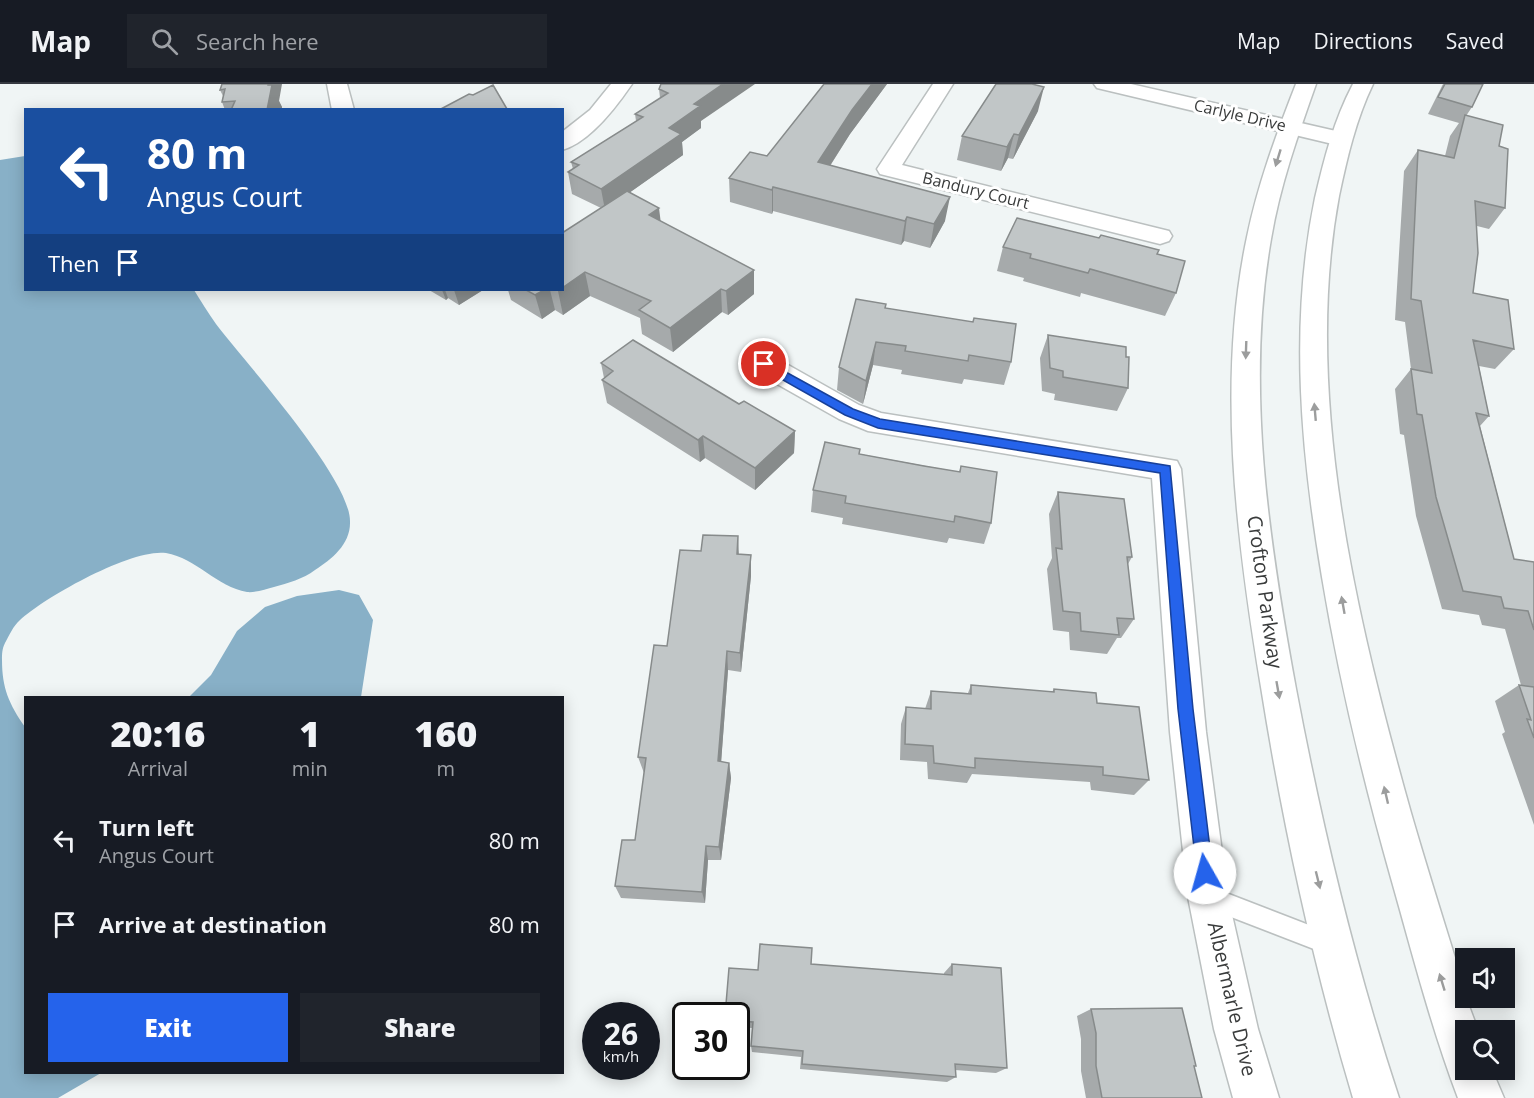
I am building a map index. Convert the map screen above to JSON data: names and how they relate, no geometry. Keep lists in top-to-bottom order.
{
  "streets": {
    "street": [
      "Carlyle Drive",
      "Bandury Court",
      "Crofton Parkway",
      "Albermarle Drive"
    ]
  },
  "crossings": [
    ["Carlyle Drive", "Crofton Parkway"]
  ],
  "page": {
    "header": "Map",
    "search": "Search here",
    "nav": ["Map", "Directions", "Saved"],
    "turn": ["80 m", "Angus Court"],
    "then": "Then",
    "eta": [
      "20:16",
      "Arrival",
      "1",
      "min",
      "160",
      "m"
    ],
    "list": [
      {
        "name": "Turn left",
        "note": "Angus Court",
        "value": "80 m"
      },
      {
        "name": "Arrive at destination",
        "value": "80 m"
      }
    ],
    "buttons": ["Exit", "Share"],
    "speed": "26 km/h",
    "limit": "30"
  }
}
